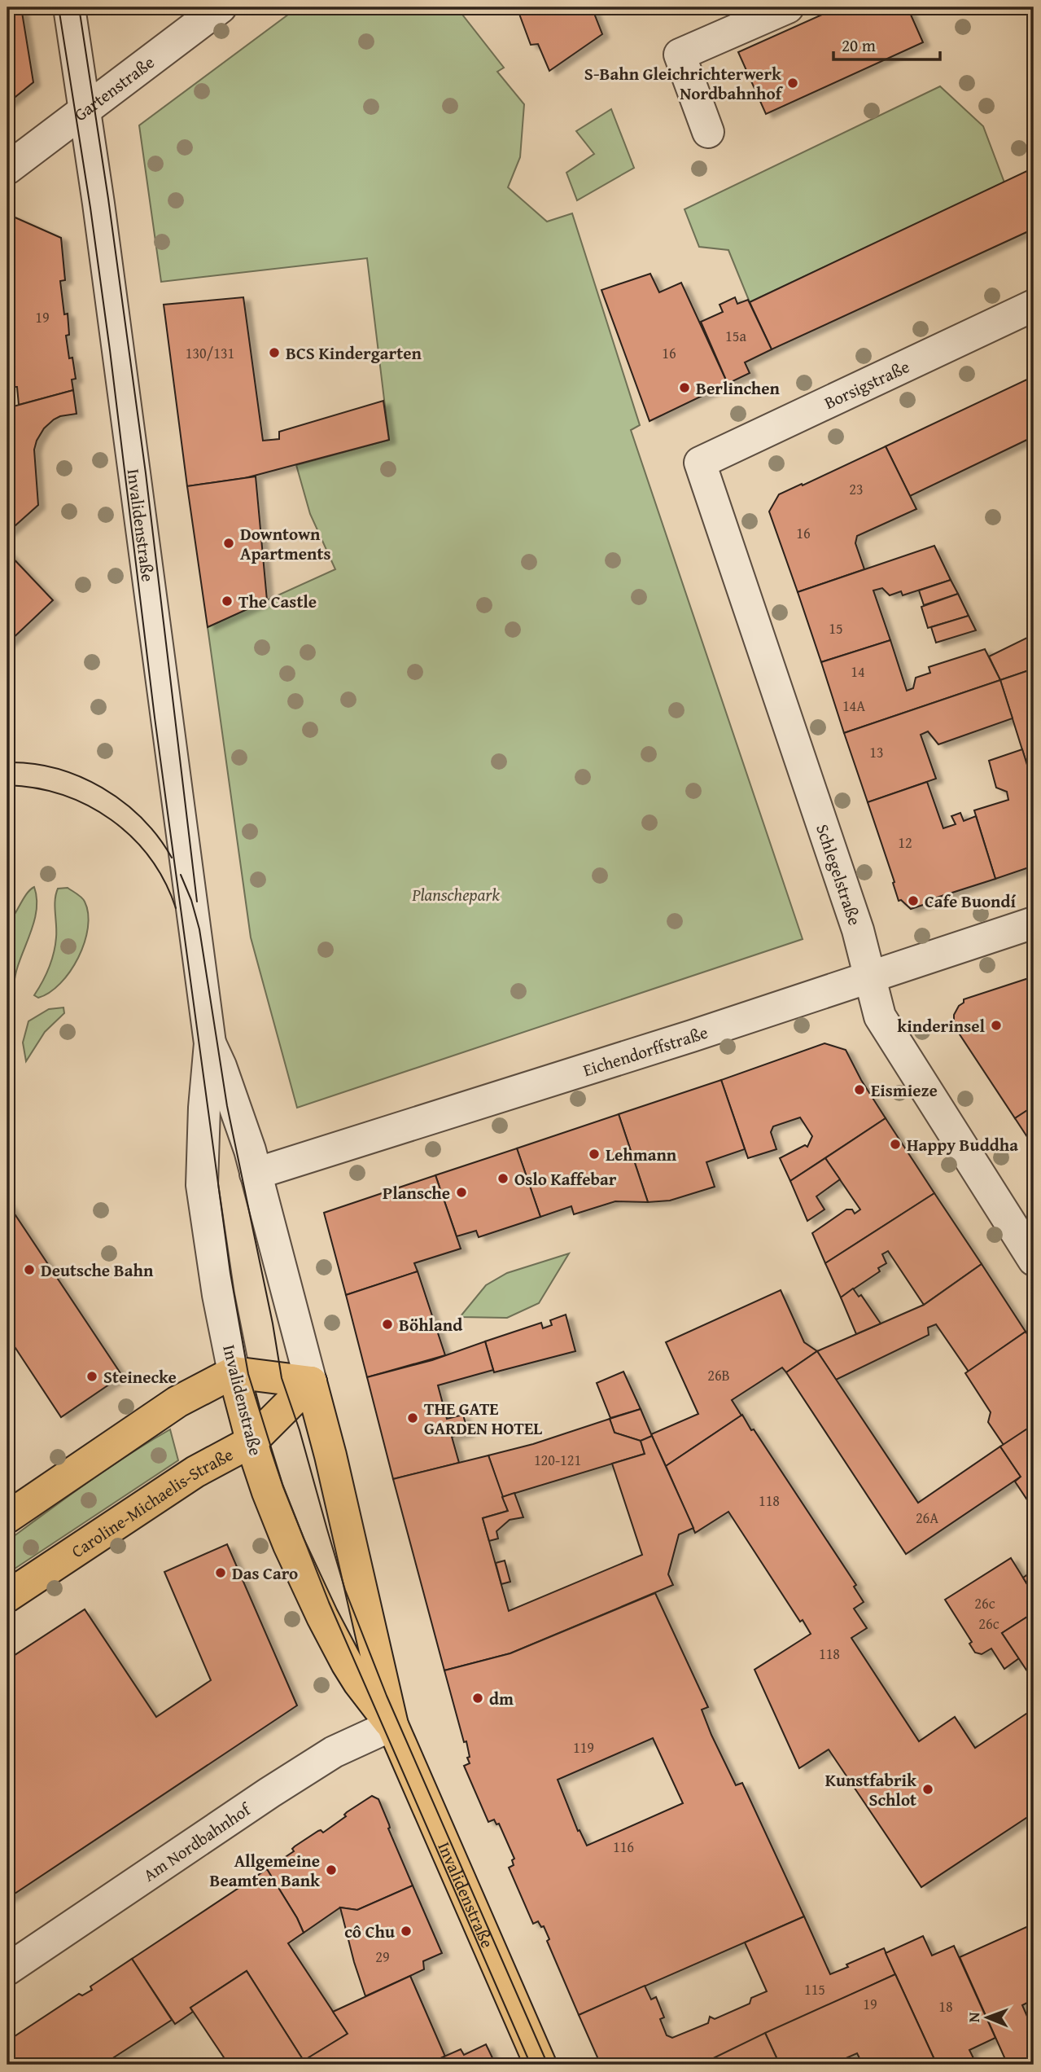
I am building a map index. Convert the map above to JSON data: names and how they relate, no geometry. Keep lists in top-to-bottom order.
{
  "streets": {
    "main road": ["Invalidenstraße", "Caroline-Michaelis-Straße"],
    "street": [
      "Gartenstraße",
      "Borsigstraße",
      "Schlegelstraße",
      "Eichendorffstraße",
      "Am Nordbahnhof"
    ]
  },
  "crossings": [
    ["Gartenstraße", "Invalidenstraße"],
    ["Borsigstraße", "Schlegelstraße"],
    ["Invalidenstraße", "Eichendorffstraße"],
    ["Invalidenstraße", "Caroline-Michaelis-Straße"],
    ["Invalidenstraße", "Am Nordbahnhof"],
    ["Schlegelstraße", "Eichendorffstraße"]
  ],
  "parks": ["Planschepark"],
  "places": [
    "S-Bahn Gleichrichterwerk Nordbahnhof",
    "BCS Kindergarten",
    "Berlinchen",
    "Downtown Apartments",
    "The Castle",
    "Cafe Buondí",
    "kinderinsel",
    "Eismieze",
    "Happy Buddha",
    "Lehmann",
    "Oslo Kaffebar",
    "Plansche",
    "Deutsche Bahn",
    "Böhland",
    "Steinecke",
    "THE GATE GARDEN HOTEL",
    "Das Caro",
    "dm",
    "Kunstfabrik Schlot",
    "Allgemeine Beamten Bank",
    "cô Chu"
  ],
  "house_numbers": [
    "19",
    "15a",
    "130/131",
    "16",
    "23",
    "16",
    "15",
    "14",
    "14A",
    "13",
    "12",
    "26B",
    "120-121",
    "118",
    "26A",
    "26c",
    "26c",
    "118",
    "119",
    "116",
    "29",
    "115",
    "19",
    "18"
  ],
  "scale_bar": "20 m",
  "north": "left"
}
